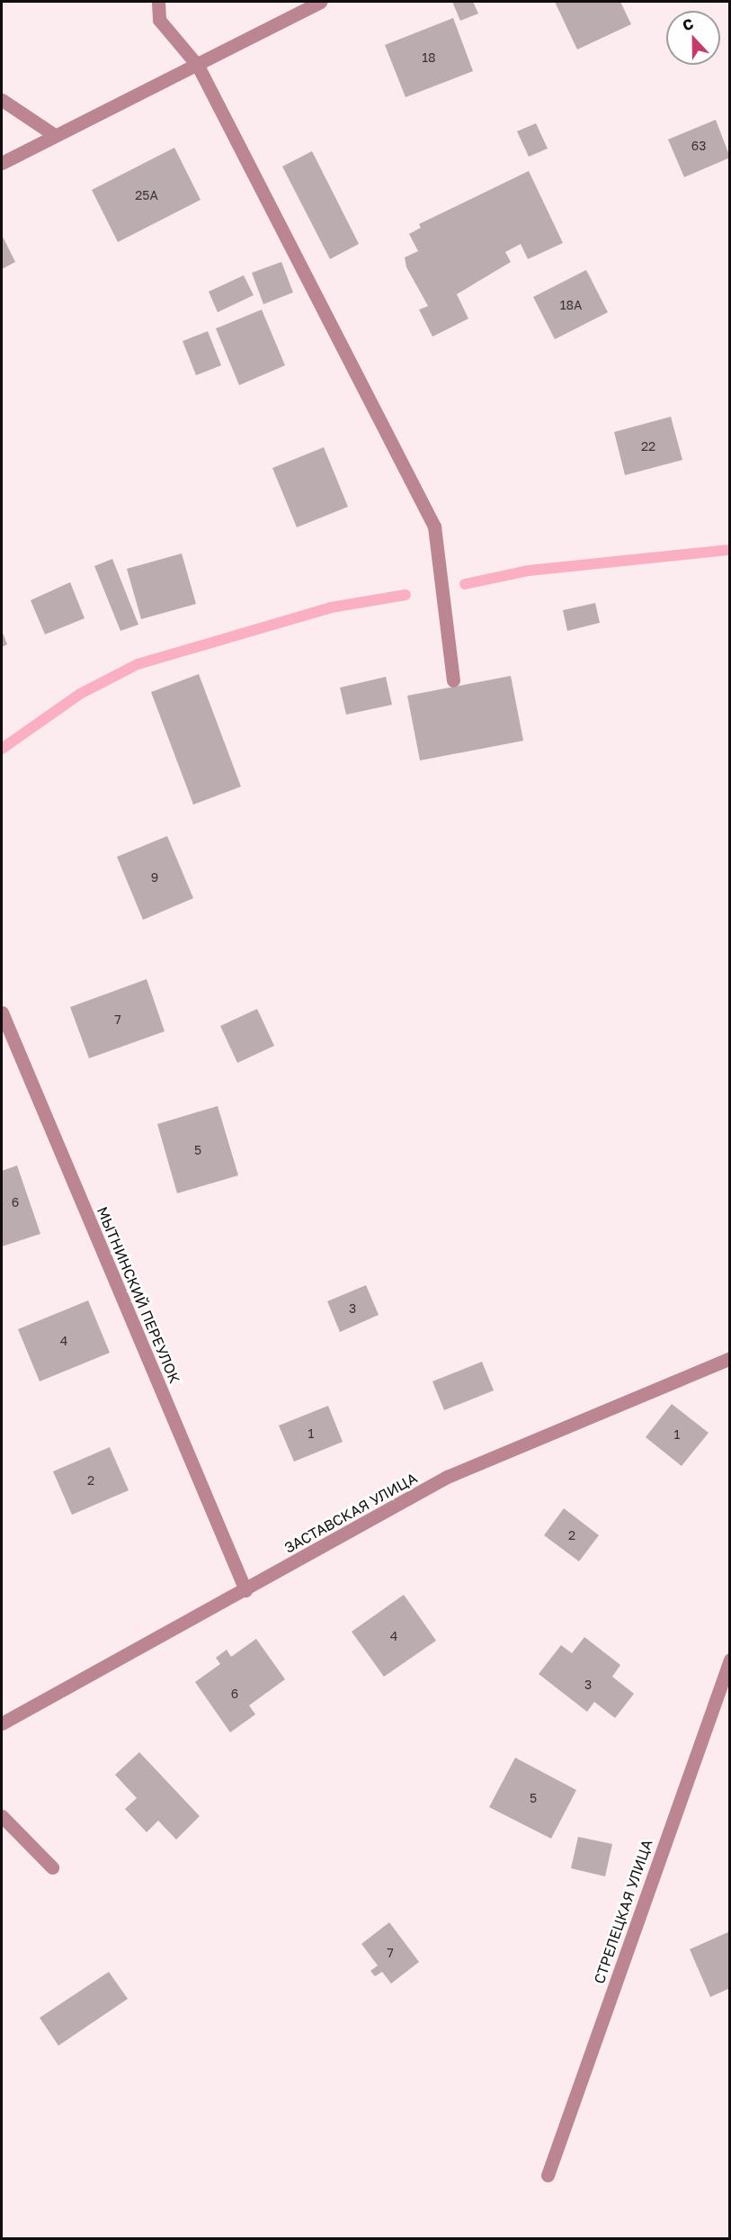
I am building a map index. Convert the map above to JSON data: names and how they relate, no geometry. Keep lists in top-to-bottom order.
{
  "streets": {
    "street": ["МЫТНИНСКИЙ ПЕРЕУЛОК", "ЗАСТАВСКАЯ УЛИЦА", "СТРЕЛЕЦКАЯ УЛИЦА"]
  },
  "crossings": [
    ["МЫТНИНСКИЙ ПЕРЕУЛОК", "ЗАСТАВСКАЯ УЛИЦА"]
  ],
  "house_numbers": [
    "18",
    "63",
    "25А",
    "18А",
    "22",
    "9",
    "7",
    "5",
    "6",
    "3",
    "4",
    "1",
    "1",
    "2",
    "2",
    "4",
    "3",
    "6",
    "5",
    "7"
  ],
  "north": "top"
}
